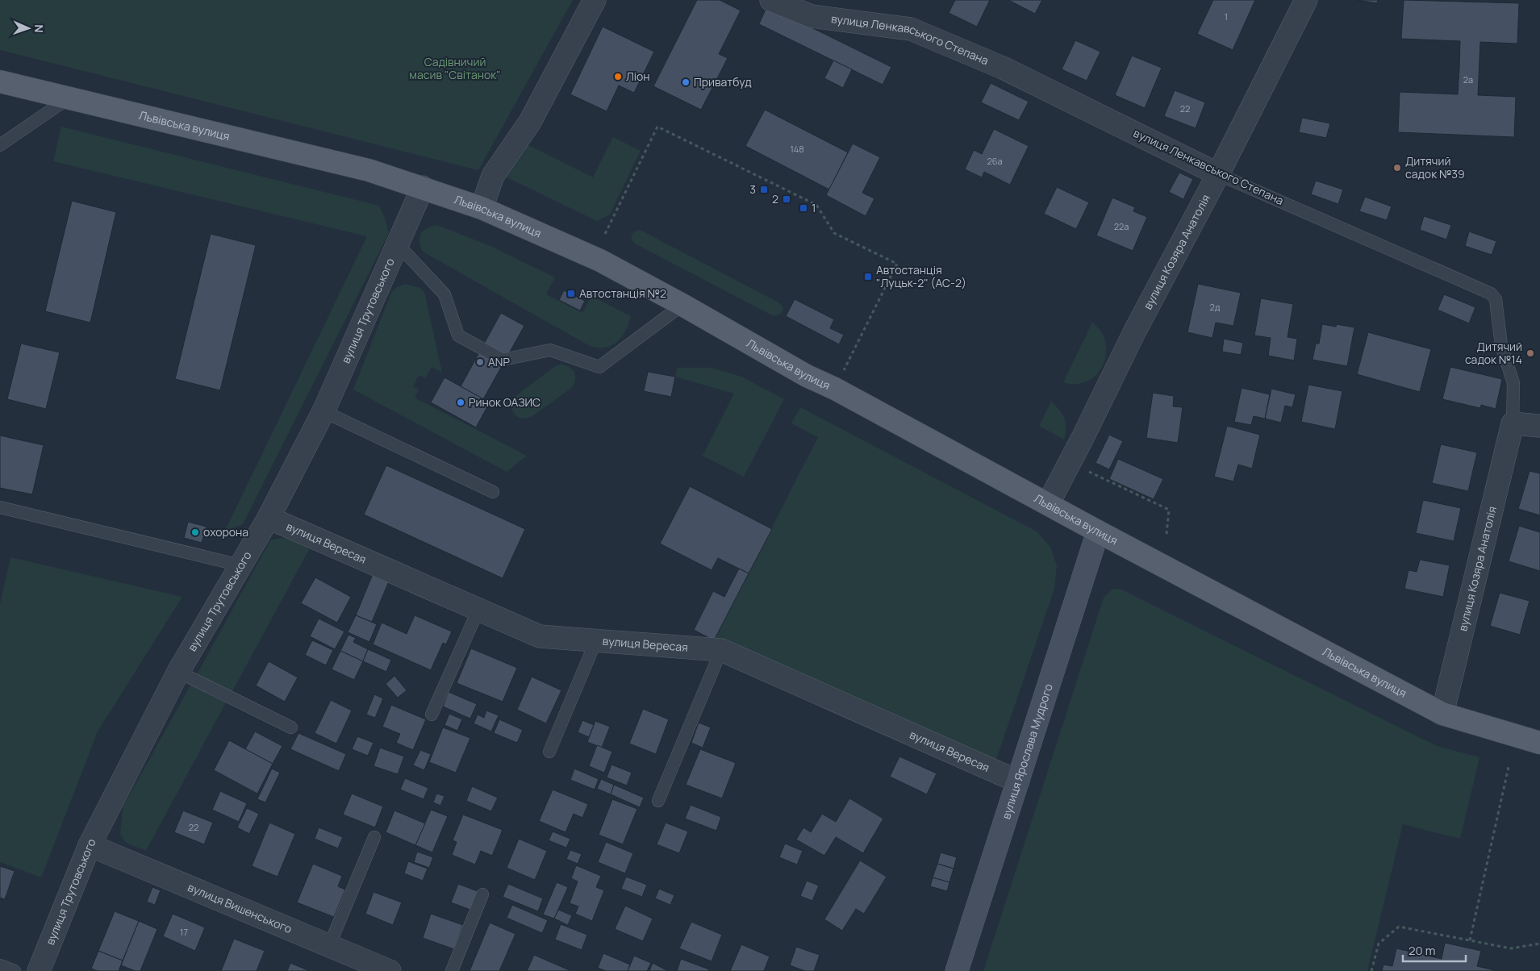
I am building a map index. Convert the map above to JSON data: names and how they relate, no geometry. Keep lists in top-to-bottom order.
{
  "streets": {
    "main road": ["Львівська вулиця", "вулиця Ярослава Мудрого"],
    "street": [
      "вулиця Ленкавського Степана",
      "вулиця Козяра Анатолія",
      "вулиця Трутовського",
      "вулиця Вересая",
      "вулиця Вишенського"
    ]
  },
  "crossings": [
    ["вулиця Ленкавського Степана", "вулиця Козяра Анатолія"],
    ["Львівська вулиця", "вулиця Козяра Анатолія"],
    ["Львівська вулиця", "вулиця Трутовського"],
    ["Львівська вулиця", "вулиця Ярослава Мудрого"],
    ["вулиця Трутовського", "вулиця Вересая"],
    ["вулиця Трутовського", "вулиця Вишенського"],
    ["вулиця Вересая", "вулиця Ярослава Мудрого"]
  ],
  "parks": ["Садівничий масив \"Світанок\""],
  "places": {
    "other": [
      "Ліон",
      "Приватбуд",
      "Дитячий садок №39",
      "Дитячий садок №14",
      "ANP",
      "Ринок ОАЗИС",
      "охорона"
    ],
    "transit": [
      "3",
      "2",
      "1",
      "Автостанція \"Луцьк-2\" (АС-2)",
      "Автостанція №2"
    ]
  },
  "house_numbers": [
    "1",
    "2а",
    "22",
    "148",
    "26а",
    "22а",
    "2д",
    "22",
    "17"
  ],
  "scale_bar": "20 m",
  "north": "right"
}
